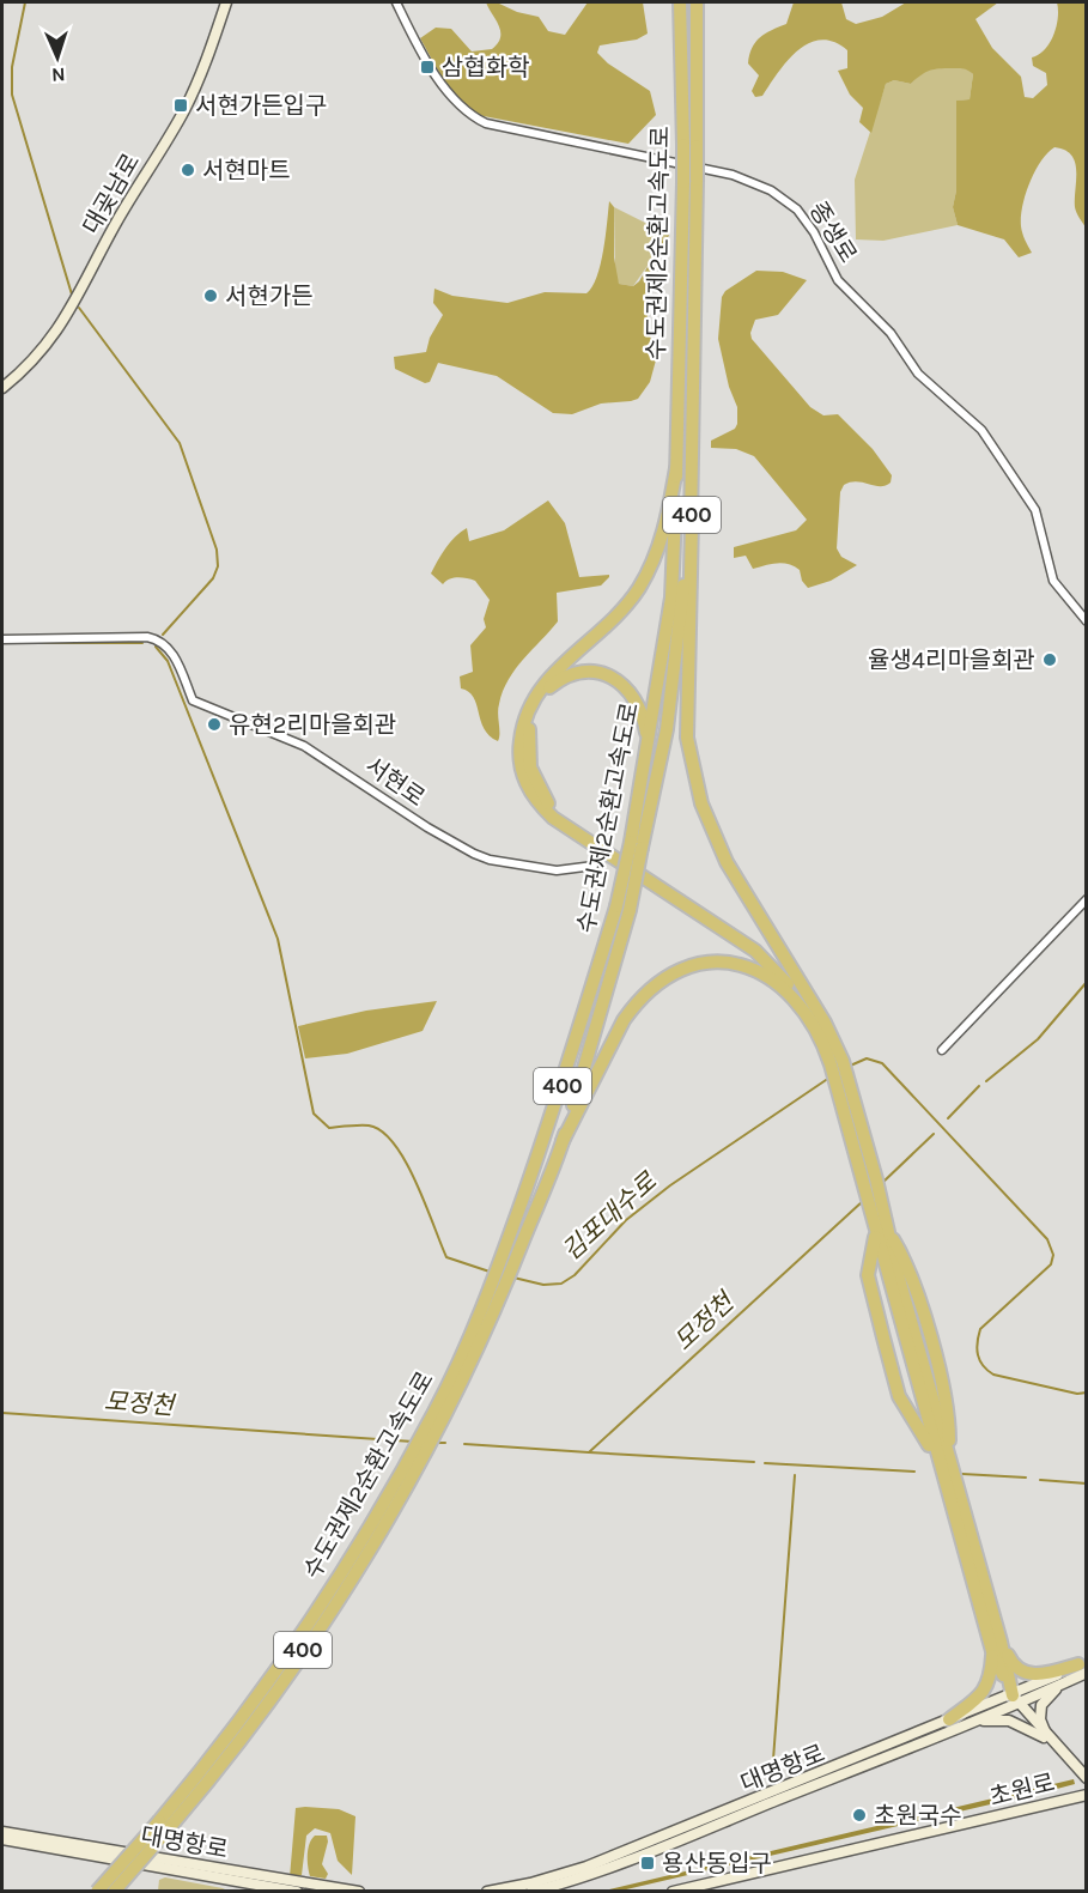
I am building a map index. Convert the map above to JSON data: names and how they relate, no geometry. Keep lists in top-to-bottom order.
{
  "streets": {
    "highway": ["수도권제2순환고속도로", "400"],
    "main road": ["대곶남로", "대명항로", "초원로"],
    "street": ["종생로", "서현로"]
  },
  "water": ["김포대수로", "모정천"],
  "places": {
    "transit": ["삼협화학", "서현가든입구", "용산동입구"],
    "other": [
      "서현마트",
      "서현가든",
      "율생4리마을회관",
      "유현2리마을회관",
      "초원국수"
    ]
  },
  "north": "bottom"
}
